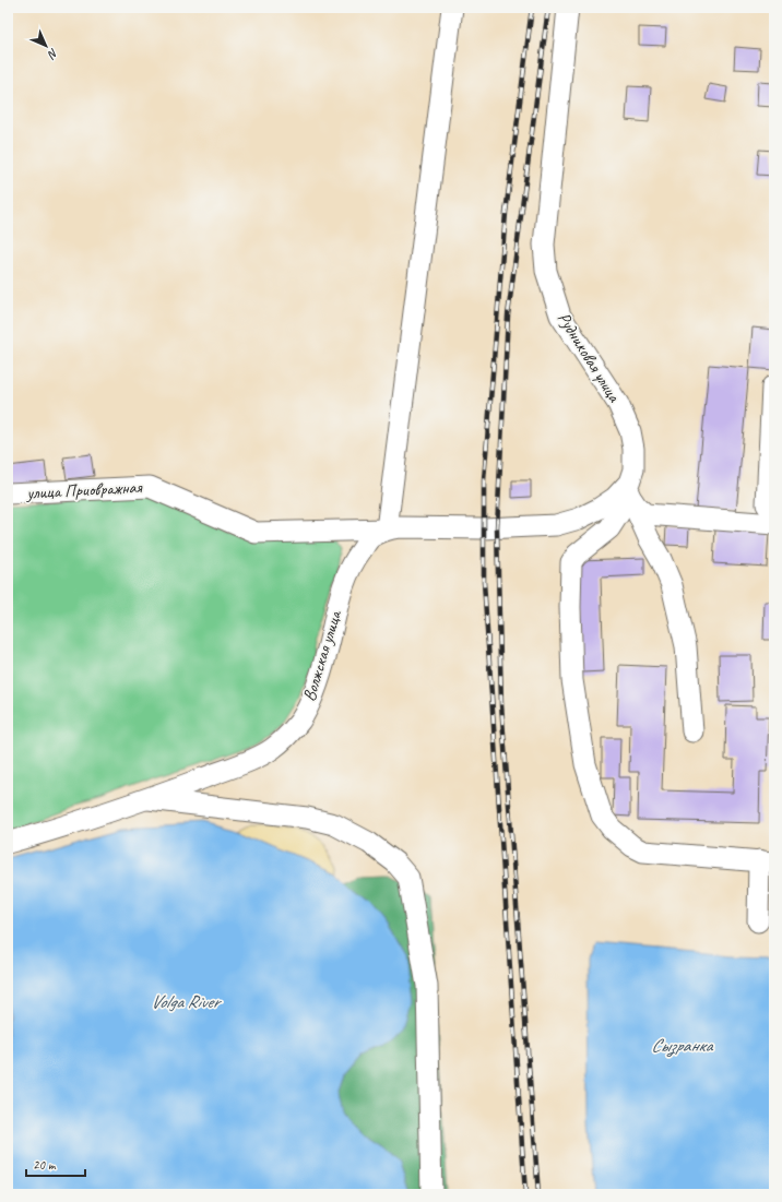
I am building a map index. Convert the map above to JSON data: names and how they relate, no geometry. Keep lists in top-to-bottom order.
{
  "streets": {
    "street": ["Рудниковая улица", "улица Приовражная", "Волжская улица"]
  },
  "crossings": [
    ["Рудниковая улица", "Волжская улица"],
    ["улица Приовражная", "Волжская улица"]
  ],
  "water": ["Volga River", "Сызранка"],
  "scale_bar": "20 m",
  "north": "bottom right"
}
